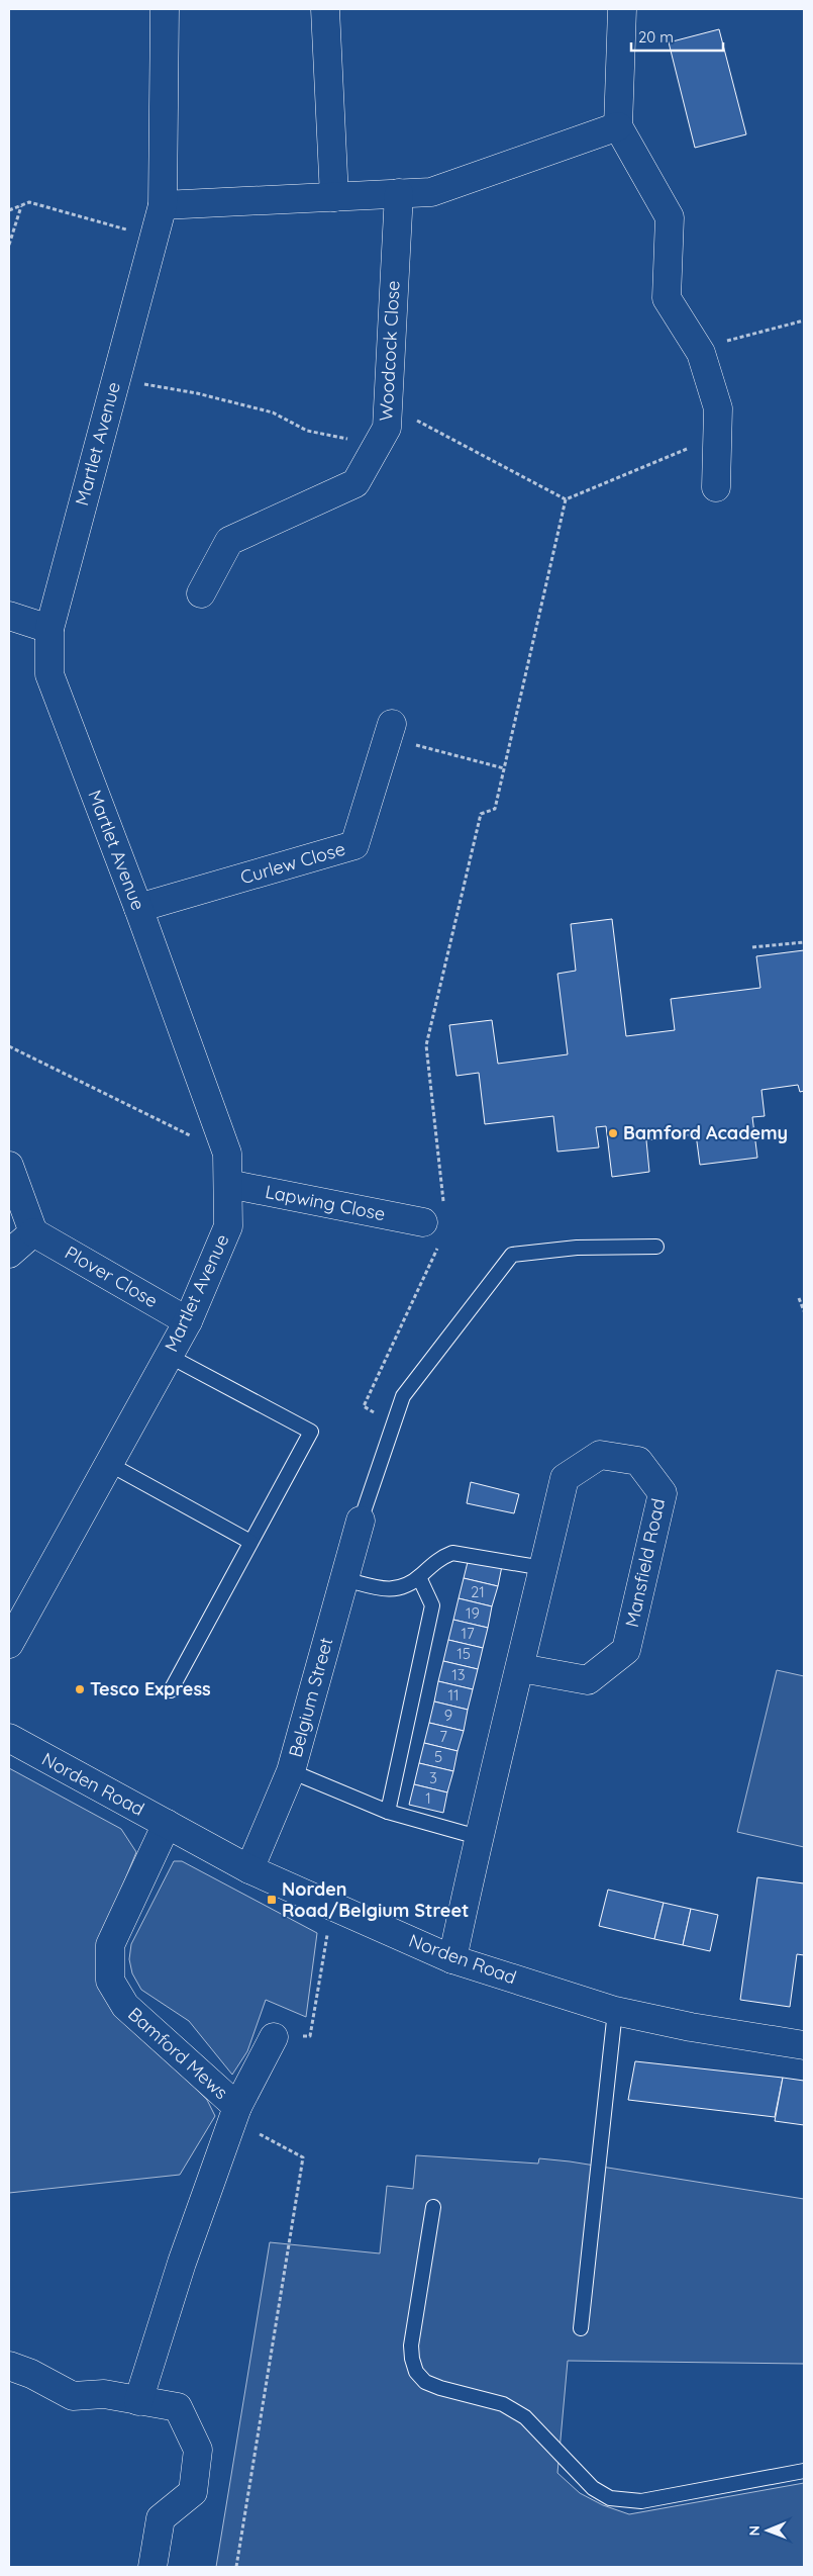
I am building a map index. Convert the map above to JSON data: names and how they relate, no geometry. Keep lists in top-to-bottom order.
{
  "streets": {
    "street": [
      "Woodcock Close",
      "Martlet Avenue",
      "Curlew Close",
      "Lapwing Close",
      "Plover Close",
      "Mansfield Road",
      "Belgium Street",
      "Norden Road",
      "Bamford Mews"
    ]
  },
  "crossings": [
    ["Martlet Avenue", "Curlew Close"],
    ["Martlet Avenue", "Lapwing Close"],
    ["Martlet Avenue", "Plover Close"],
    ["Mansfield Road", "Norden Road"],
    ["Belgium Street", "Norden Road"],
    ["Norden Road", "Bamford Mews"]
  ],
  "places": {
    "other": ["Bamford Academy", "Tesco Express"],
    "transit": ["Norden Road/Belgium Street"]
  },
  "house_numbers": [
    "21",
    "19",
    "17",
    "15",
    "13",
    "11",
    "9",
    "7",
    "5",
    "3",
    "1"
  ],
  "scale_bar": "20 m",
  "north": "left"
}
